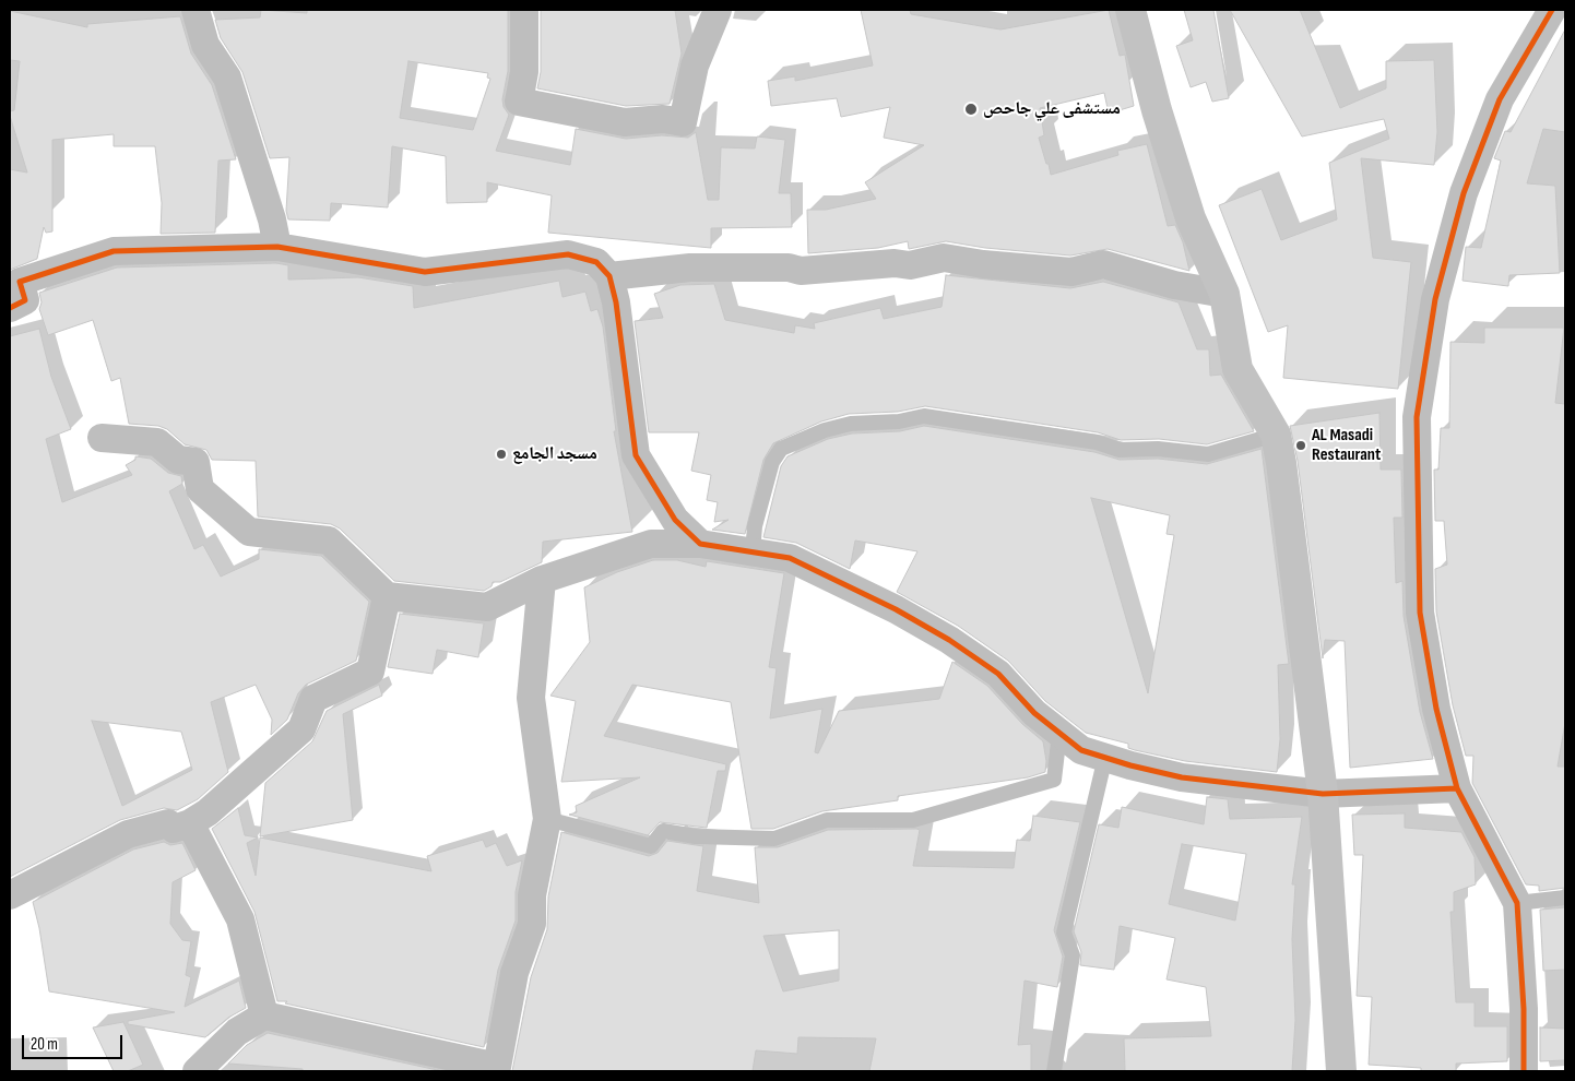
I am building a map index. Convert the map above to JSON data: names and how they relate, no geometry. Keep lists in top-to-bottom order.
{
  "places": ["مستشفى علي جاحص", "AL Masadi Restaurant", "مسجد الجامع"],
  "scale_bar": "20 m"
}
